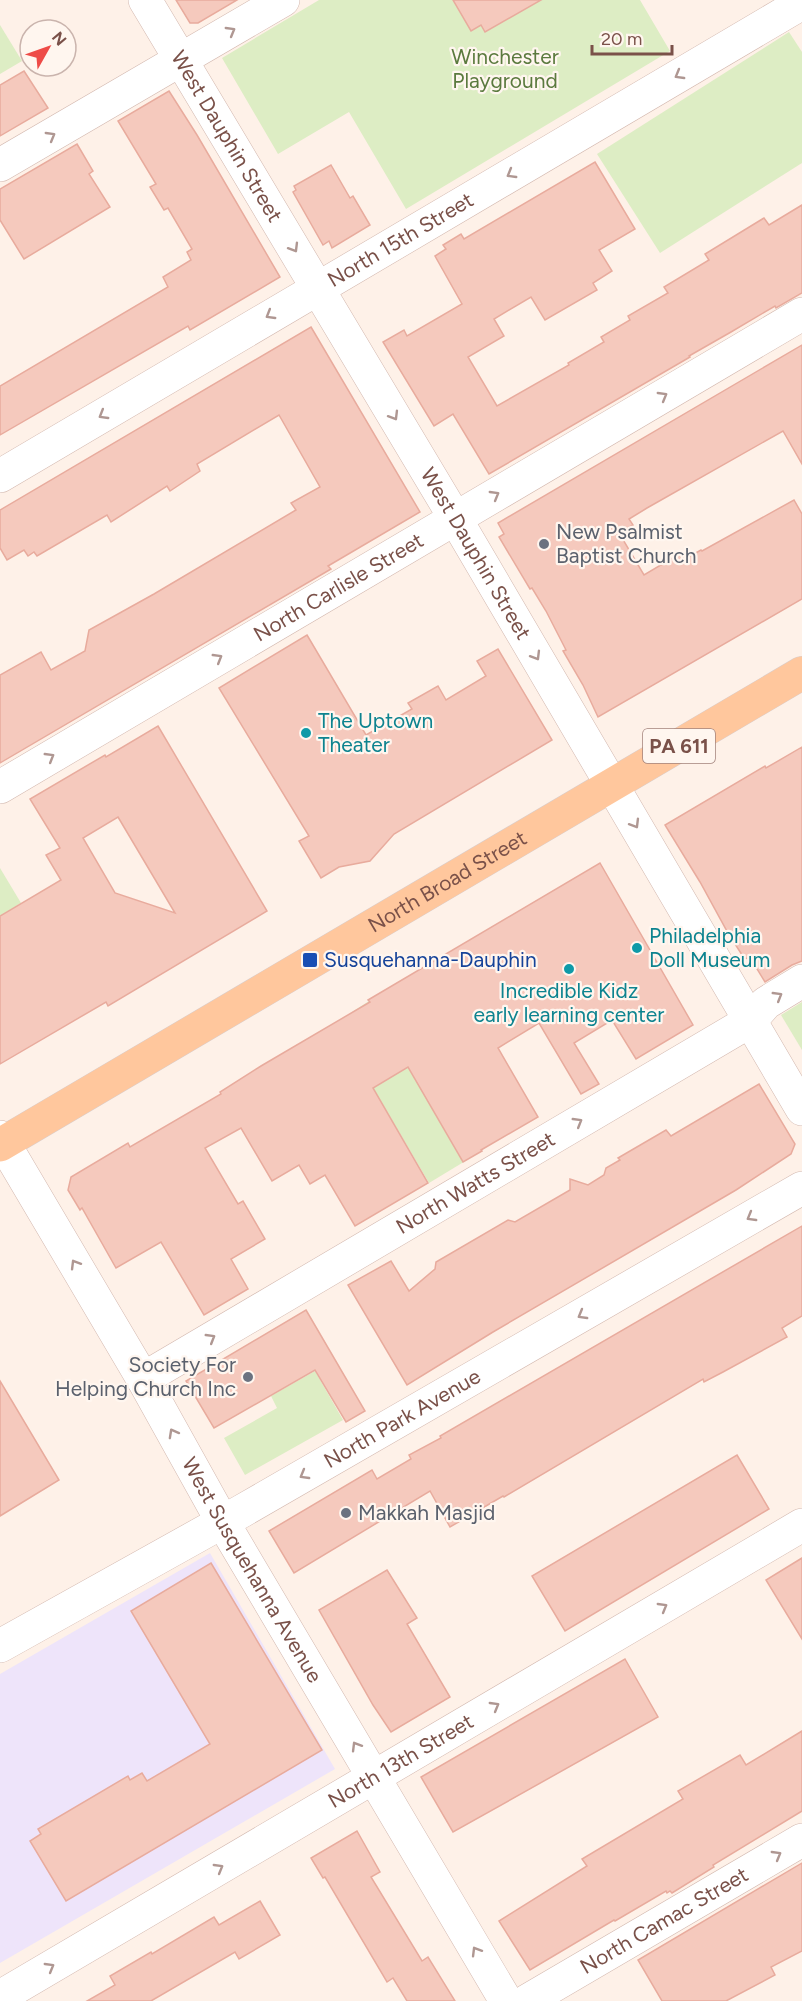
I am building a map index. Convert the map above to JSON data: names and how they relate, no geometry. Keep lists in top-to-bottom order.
{
  "streets": {
    "main road": ["PA 611", "North Broad Street"],
    "street": [
      "West Dauphin Street",
      "North 15th Street",
      "North Carlisle Street",
      "North Watts Street",
      "North Park Avenue",
      "West Susquehanna Avenue",
      "North 13th Street",
      "North Camac Street"
    ]
  },
  "crossings": [
    ["West Dauphin Street", "North 15th Street"],
    ["West Dauphin Street", "North Carlisle Street"],
    ["West Dauphin Street", "North Broad Street"],
    ["West Dauphin Street", "North Watts Street"],
    ["North Broad Street", "West Susquehanna Avenue"],
    ["North Watts Street", "West Susquehanna Avenue"],
    ["North Park Avenue", "West Susquehanna Avenue"],
    ["West Susquehanna Avenue", "North 13th Street"]
  ],
  "one_way": [
    "West Dauphin Street",
    "North Carlisle Street",
    "North Watts Street",
    "North Park Avenue",
    "West Susquehanna Avenue",
    "North 13th Street",
    "North Camac Street"
  ],
  "parks": ["Winchester Playground"],
  "places": {
    "other": [
      "New Psalmist Baptist Church",
      "The Uptown Theater",
      "Philadelphia Doll Museum",
      "Incredible Kidz early learning center",
      "Society For Helping Church Inc",
      "Makkah Masjid"
    ],
    "transit": ["Susquehanna-Dauphin"]
  },
  "scale_bar": "20 m",
  "north": "top right"
}
